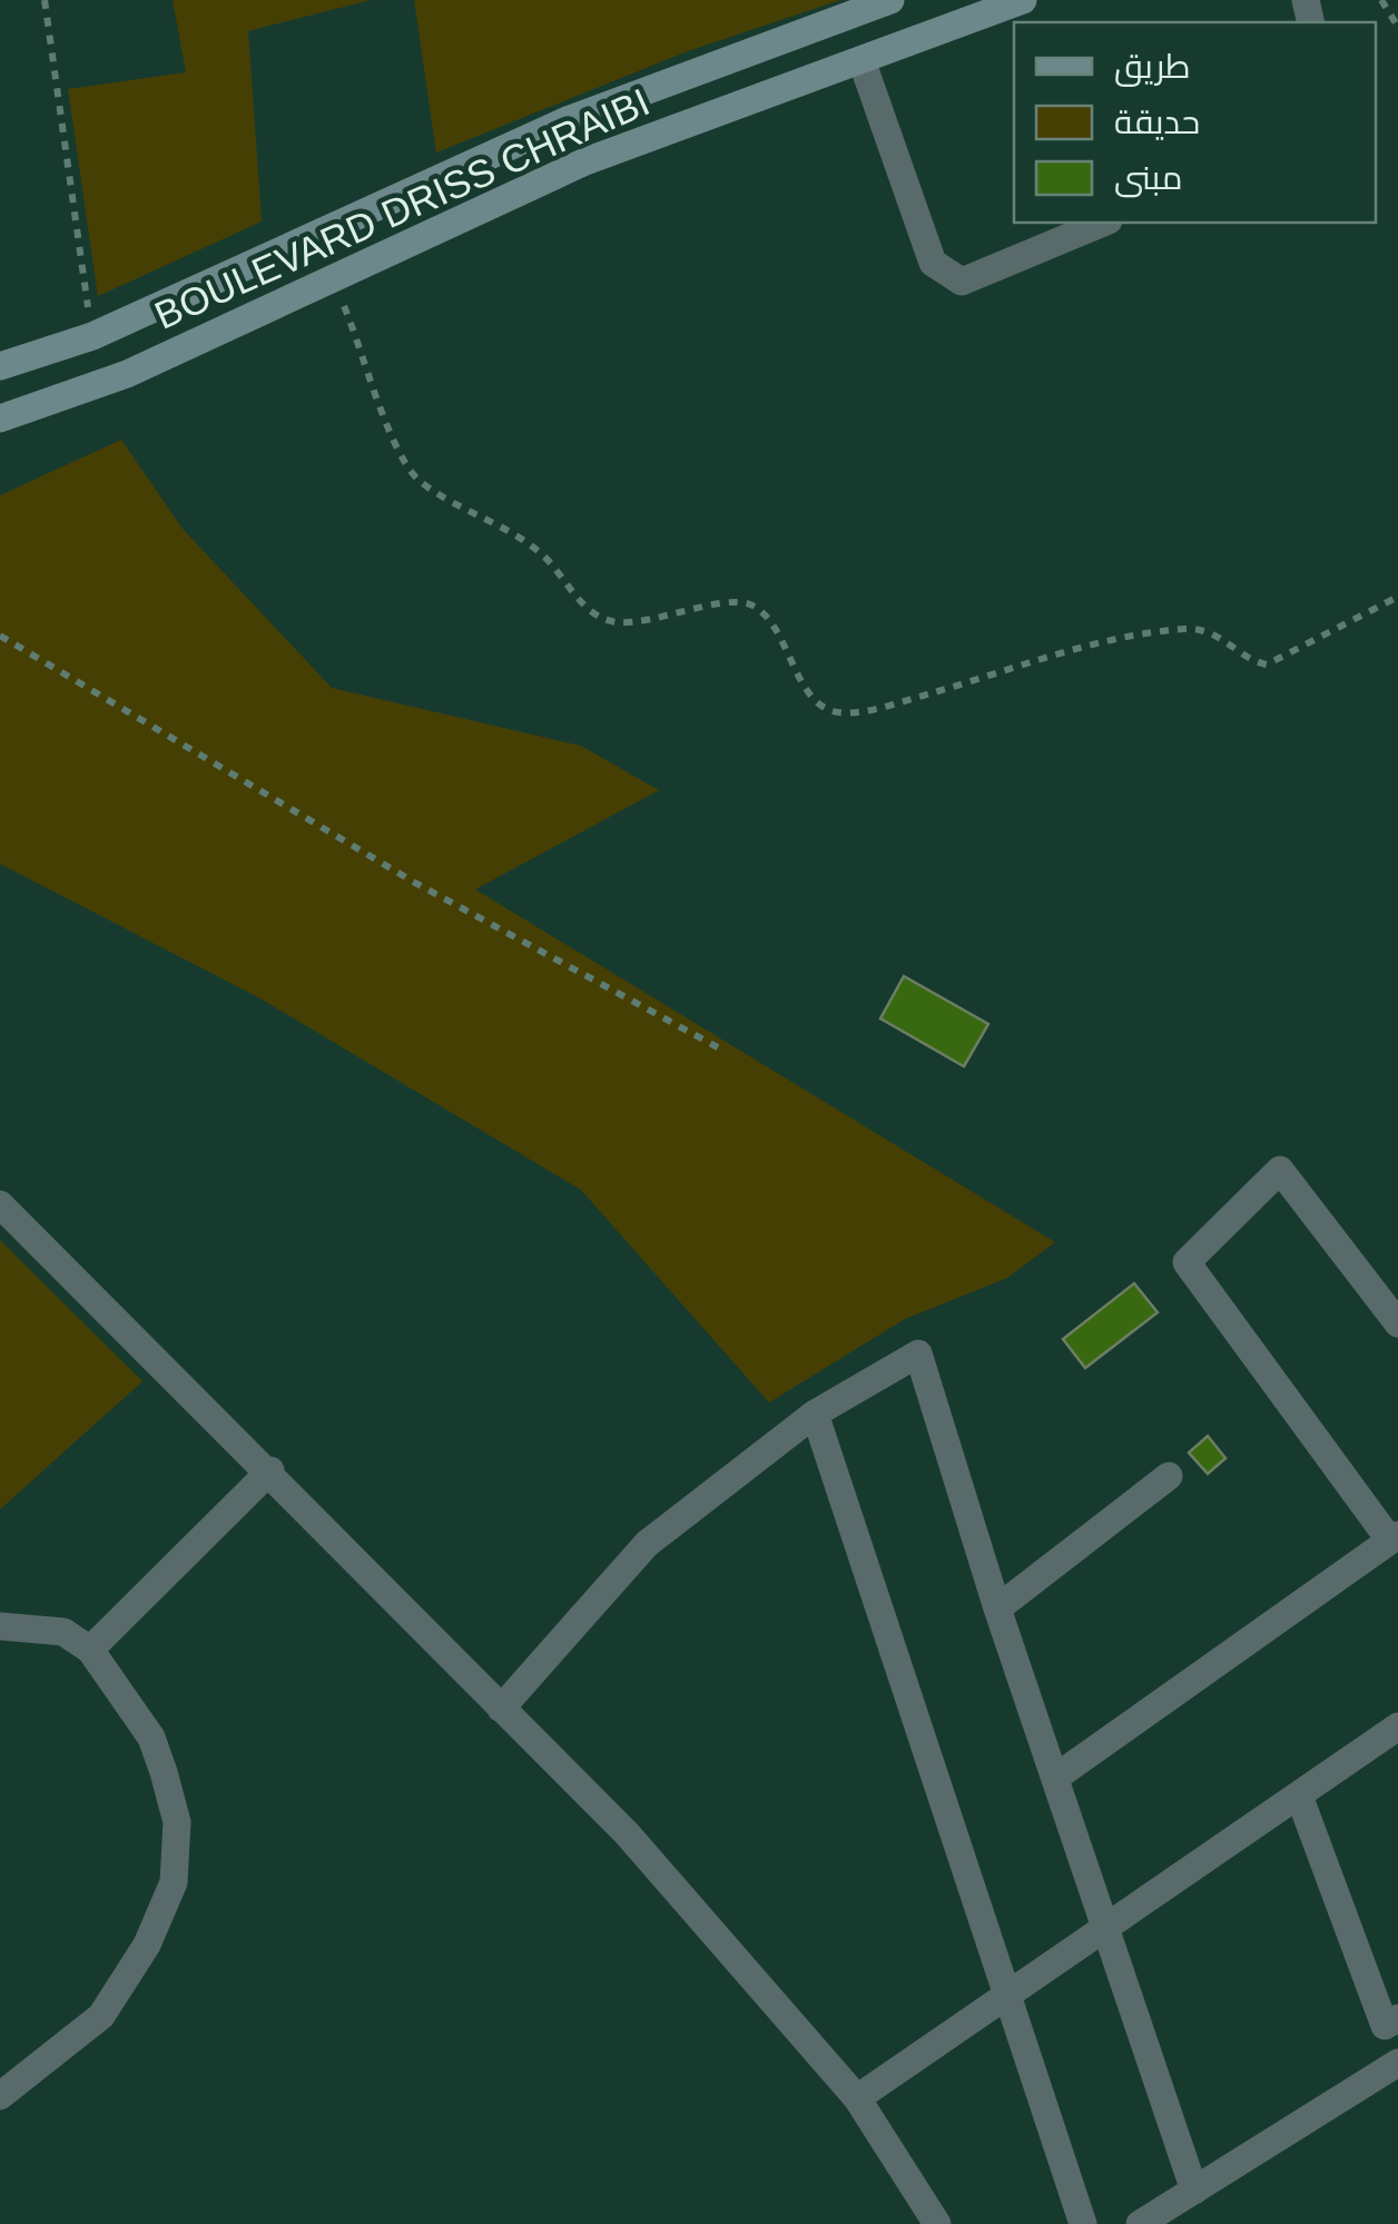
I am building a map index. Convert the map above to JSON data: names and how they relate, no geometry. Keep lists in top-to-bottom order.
{
  "streets": {
    "main road": ["BOULEVARD DRISS CHRAIBI"]
  },
  "legend": ["طريق", "حديقة", "مبنى"]
}
